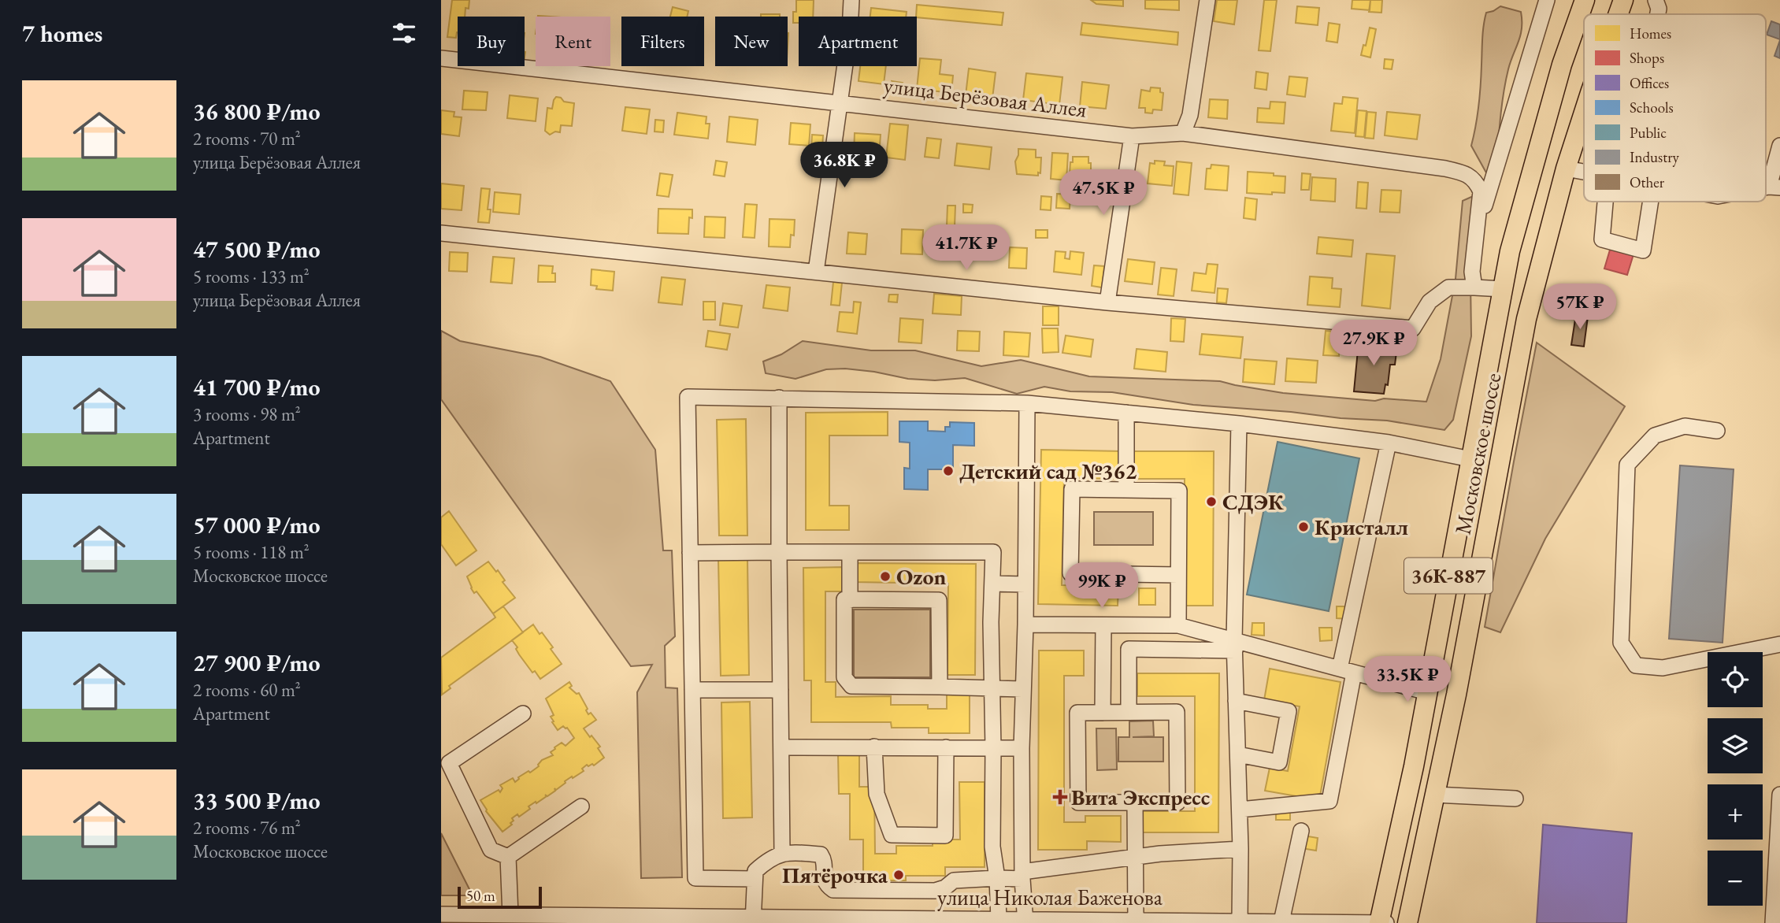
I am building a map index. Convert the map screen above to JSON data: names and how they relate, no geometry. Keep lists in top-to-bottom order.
{
  "streets": {
    "main road": ["Московское шоссе", "36К-887"],
    "street": ["улица Берёзовая Аллея", "улица Николая Баженова"]
  },
  "crossings": [
    ["Московское шоссе", "улица Николая Баженова"]
  ],
  "places": {
    "other": [
      "Детский сад №362",
      "СДЭК",
      "Кристалл",
      "Ozon",
      "Пятёрочка"
    ],
    "health": ["Вита Экспресс"]
  },
  "legend": [
    "Homes",
    "Shops",
    "Offices",
    "Schools",
    "Public",
    "Industry",
    "Other"
  ],
  "scale_bar": "50 m",
  "page": {
    "heading": "7 homes",
    "chip": [
      "Buy",
      "Rent",
      "Filters",
      "New",
      "Apartment"
    ],
    "list": [
      {
        "name": "36 800 ₽/mo",
        "note": "2 rooms · 70 m² · улица Берёзовая Аллея"
      },
      {
        "name": "47 500 ₽/mo",
        "note": "5 rooms · 133 m² · улица Берёзовая Аллея"
      },
      {
        "name": "41 700 ₽/mo",
        "note": "3 rooms · 98 m² · Apartment"
      },
      {
        "name": "57 000 ₽/mo",
        "note": "5 rooms · 118 m² · Московское шоссе"
      },
      {
        "name": "27 900 ₽/mo",
        "note": "2 rooms · 60 m² · Apartment"
      },
      {
        "name": "33 500 ₽/mo",
        "note": "2 rooms · 76 m² · Московское шоссе"
      }
    ],
    "price": [
      "36.8K ₽",
      "47.5K ₽",
      "41.7K ₽",
      "57K ₽",
      "27.9K ₽",
      "99K ₽",
      "33.5K ₽"
    ],
    "map_buttons": ["+", "−"],
    "scale": "50 m"
  }
}
